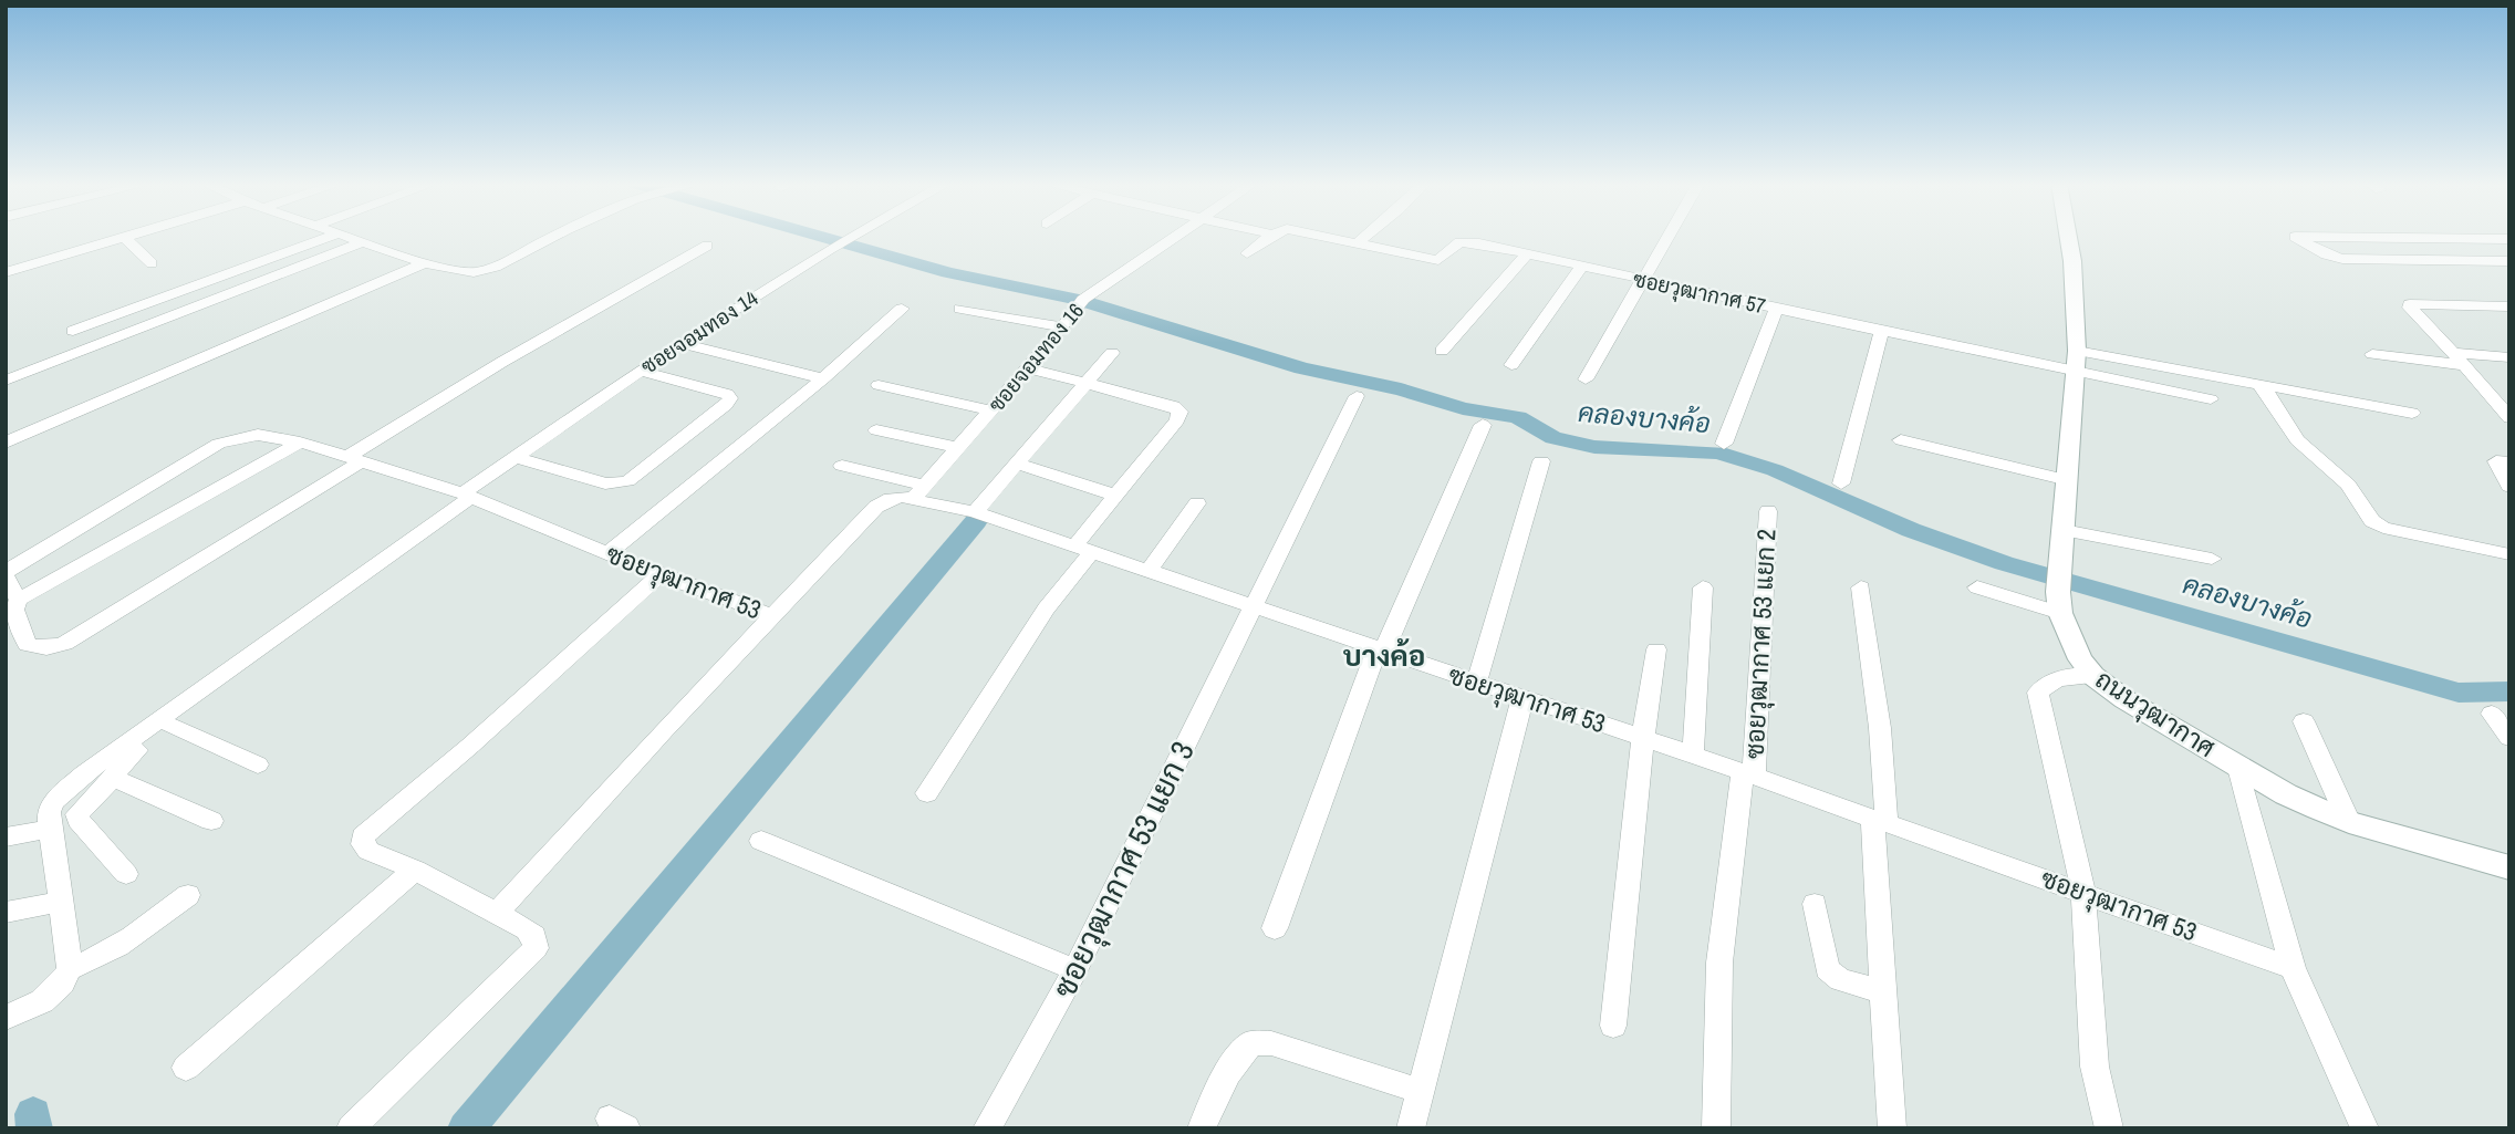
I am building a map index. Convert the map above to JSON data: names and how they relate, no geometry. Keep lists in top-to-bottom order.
{
  "streets": {
    "main road": ["ถนนวุฒากาศ"],
    "street": [
      "ซอยวุฒากาศ 57",
      "ซอยจอมทอง 14",
      "ซอยจอมทอง 16",
      "ซอยวุฒากาศ 53",
      "ซอยวุฒากาศ 53 แยก 2",
      "ซอยวุฒากาศ 53 แยก 3"
    ]
  },
  "crossings": [
    ["ซอยวุฒากาศ 57", "ถนนวุฒากาศ"],
    ["ซอยจอมทอง 14", "ซอยวุฒากาศ 53"],
    ["ซอยจอมทอง 16", "ซอยวุฒากาศ 53"],
    ["ซอยวุฒากาศ 53", "ซอยวุฒากาศ 53 แยก 2"],
    ["ซอยวุฒากาศ 53", "ซอยวุฒากาศ 53 แยก 3"]
  ],
  "districts": ["บางค้อ"],
  "water": ["คลองบางค้อ"]
}
